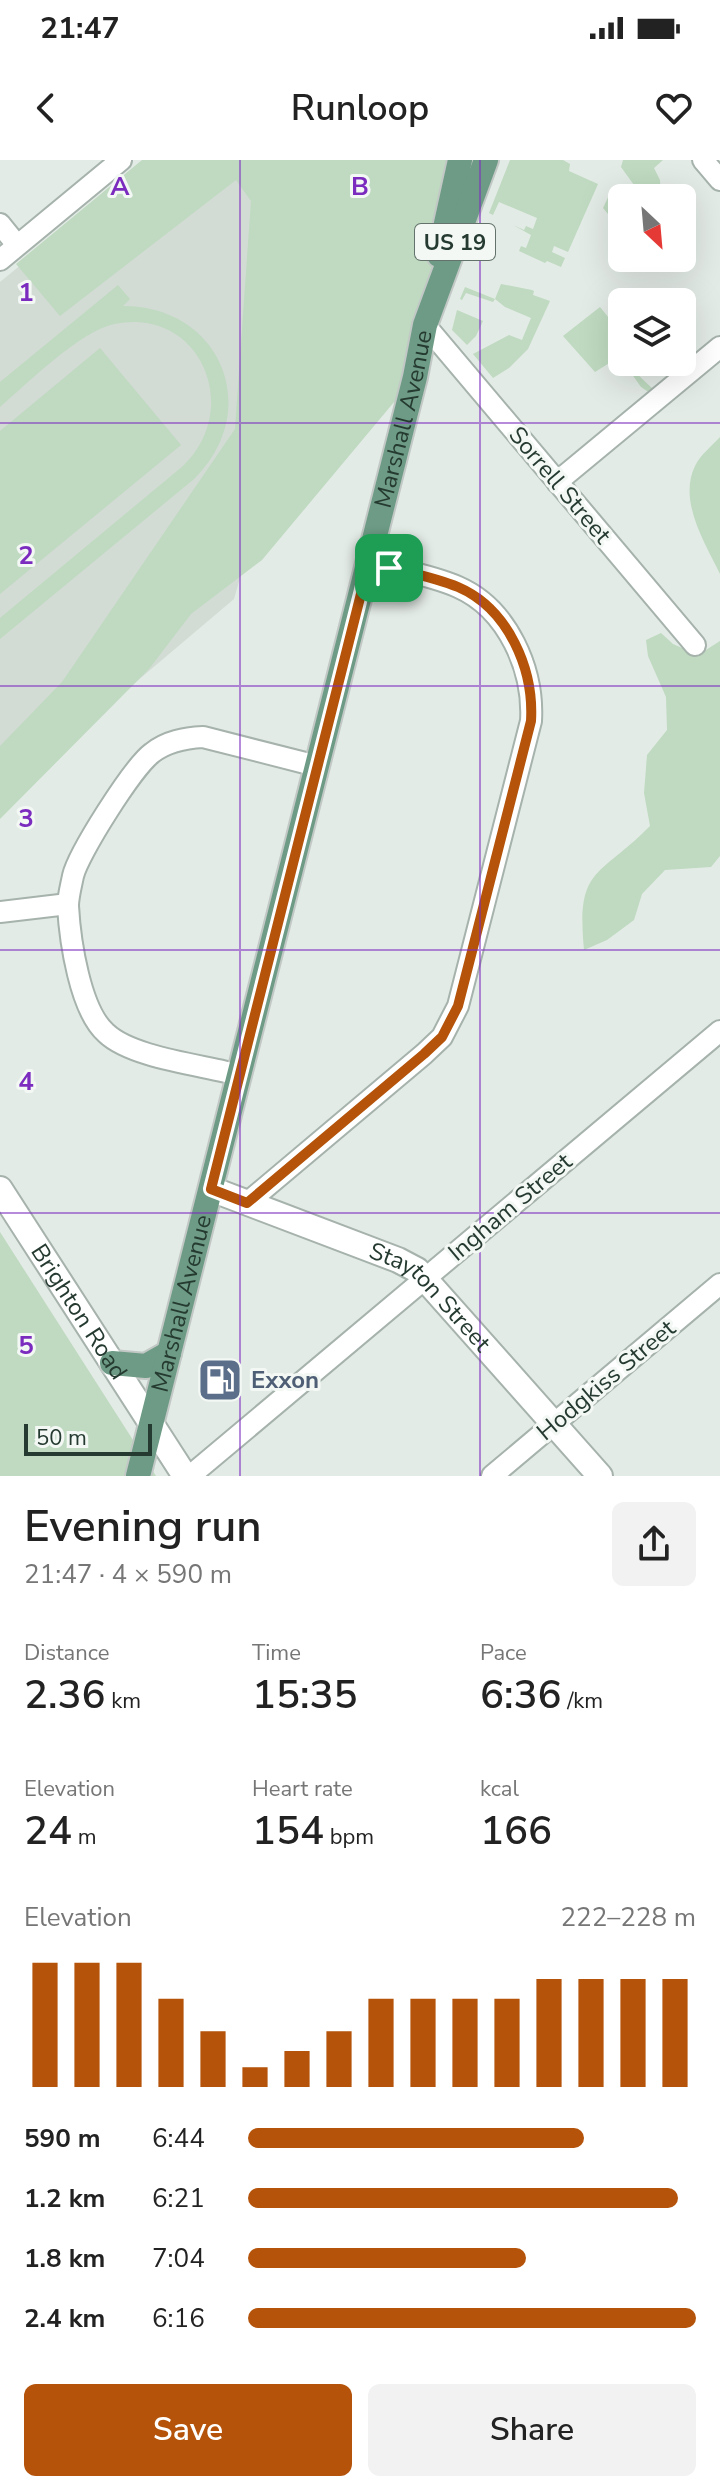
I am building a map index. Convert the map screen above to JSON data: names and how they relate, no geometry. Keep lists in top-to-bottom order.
{
  "streets": {
    "main road": ["US 19", "Marshall Avenue"],
    "street": [
      "Sorrell Street",
      "Ingham Street",
      "Stayton Street",
      "Brighton Road",
      "Hodgkiss Street"
    ]
  },
  "crossings": [
    ["US 19", "Marshall Avenue"],
    ["US 19", "Sorrell Street"],
    ["Marshall Avenue", "Sorrell Street"],
    ["Marshall Avenue", "Stayton Street"],
    ["Marshall Avenue", "Brighton Road"],
    ["Ingham Street", "Stayton Street"],
    ["Ingham Street", "Brighton Road"],
    ["Stayton Street", "Hodgkiss Street"]
  ],
  "places": {
    "fuel station": ["Exxon"]
  },
  "scale_bar": "50 m",
  "north": "bottom right",
  "page": {
    "status": "21:47",
    "header": "Runloop",
    "scale": "50 m",
    "heading": ["Evening run", "21:47 · 4 × 590 m"],
    "stats": [
      ["Distance", "2.36 km"],
      ["Time", "15:35"],
      ["Pace", "6:36 /km"],
      ["Elevation", "24 m"],
      ["Heart rate", "154 bpm"],
      ["kcal", "166"]
    ],
    "chart": ["Elevation", "222–228 m"],
    "list": [
      {
        "name": "590 m",
        "note": "6:44"
      },
      {
        "name": "1.2 km",
        "note": "6:21"
      },
      {
        "name": "1.8 km",
        "note": "7:04"
      },
      {
        "name": "2.4 km",
        "note": "6:16"
      }
    ],
    "buttons": ["Save", "Share"]
  },
  "grid": {
    "columns": ["A", "B"],
    "rows": [
      "1",
      "2",
      "3",
      "4",
      "5"
    ]
  }
}
